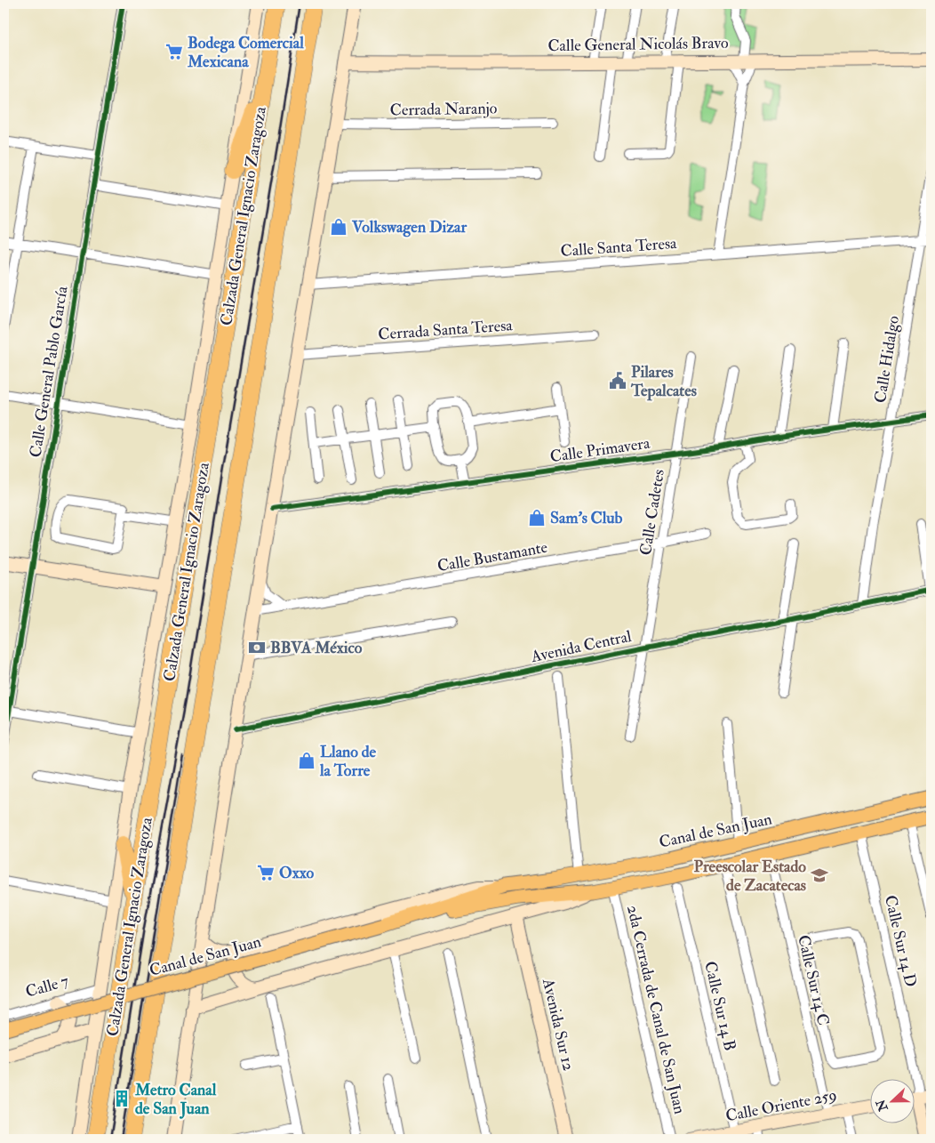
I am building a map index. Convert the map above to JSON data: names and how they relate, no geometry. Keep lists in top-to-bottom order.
{
  "streets": {
    "highway": ["Calzada General Ignacio Zaragoza"],
    "main road": [
      "Calle General Nicolás Bravo",
      "Canal de San Juan",
      "Avenida Sur 12",
      "Calle Oriente 259"
    ],
    "street": [
      "Cerrada Naranjo",
      "Calle Santa Teresa",
      "Cerrada Santa Teresa",
      "Calle Hidalgo",
      "Calle General Pablo García",
      "Calle Primavera",
      "Calle Cadetes",
      "Calle Bustamante",
      "Avenida Central",
      "Calle Sur 14 D",
      "Calle Sur 14 C",
      "Calle 7",
      "Calle Sur 14 B",
      "2da Cerrada de Canal de San Juan"
    ]
  },
  "crossings": [
    ["Calzada General Ignacio Zaragoza", "Calle 7"],
    ["Calle Santa Teresa", "Calle Hidalgo"],
    ["Calle Hidalgo", "Calle Primavera"],
    ["Calle Hidalgo", "Avenida Central"],
    ["Calle Primavera", "Calle Cadetes"],
    ["Calle Cadetes", "Calle Bustamante"],
    ["Calle Cadetes", "Avenida Central"],
    ["Canal de San Juan", "Calle Sur 14 D"],
    ["Canal de San Juan", "Calle Sur 14 C"],
    ["Canal de San Juan", "2da Cerrada de Canal de San Juan"],
    ["Canal de San Juan", "Avenida Sur 12"],
    ["Calle Sur 14 C", "Calle Oriente 259"],
    ["Calle Sur 14 B", "Calle Oriente 259"]
  ],
  "places": {
    "supermarket": ["Bodega Comercial Mexicana", "Oxxo"],
    "shop": ["Volkswagen Dizar", "Sam's Club", "Llano de la Torre"],
    "public building": ["Pilares Tepalcates"],
    "bank": ["BBVA México"],
    "school or university": ["Preescolar Estado de Zacatecas"],
    "building": ["Metro Canal de San Juan"]
  },
  "north": "left"
}
